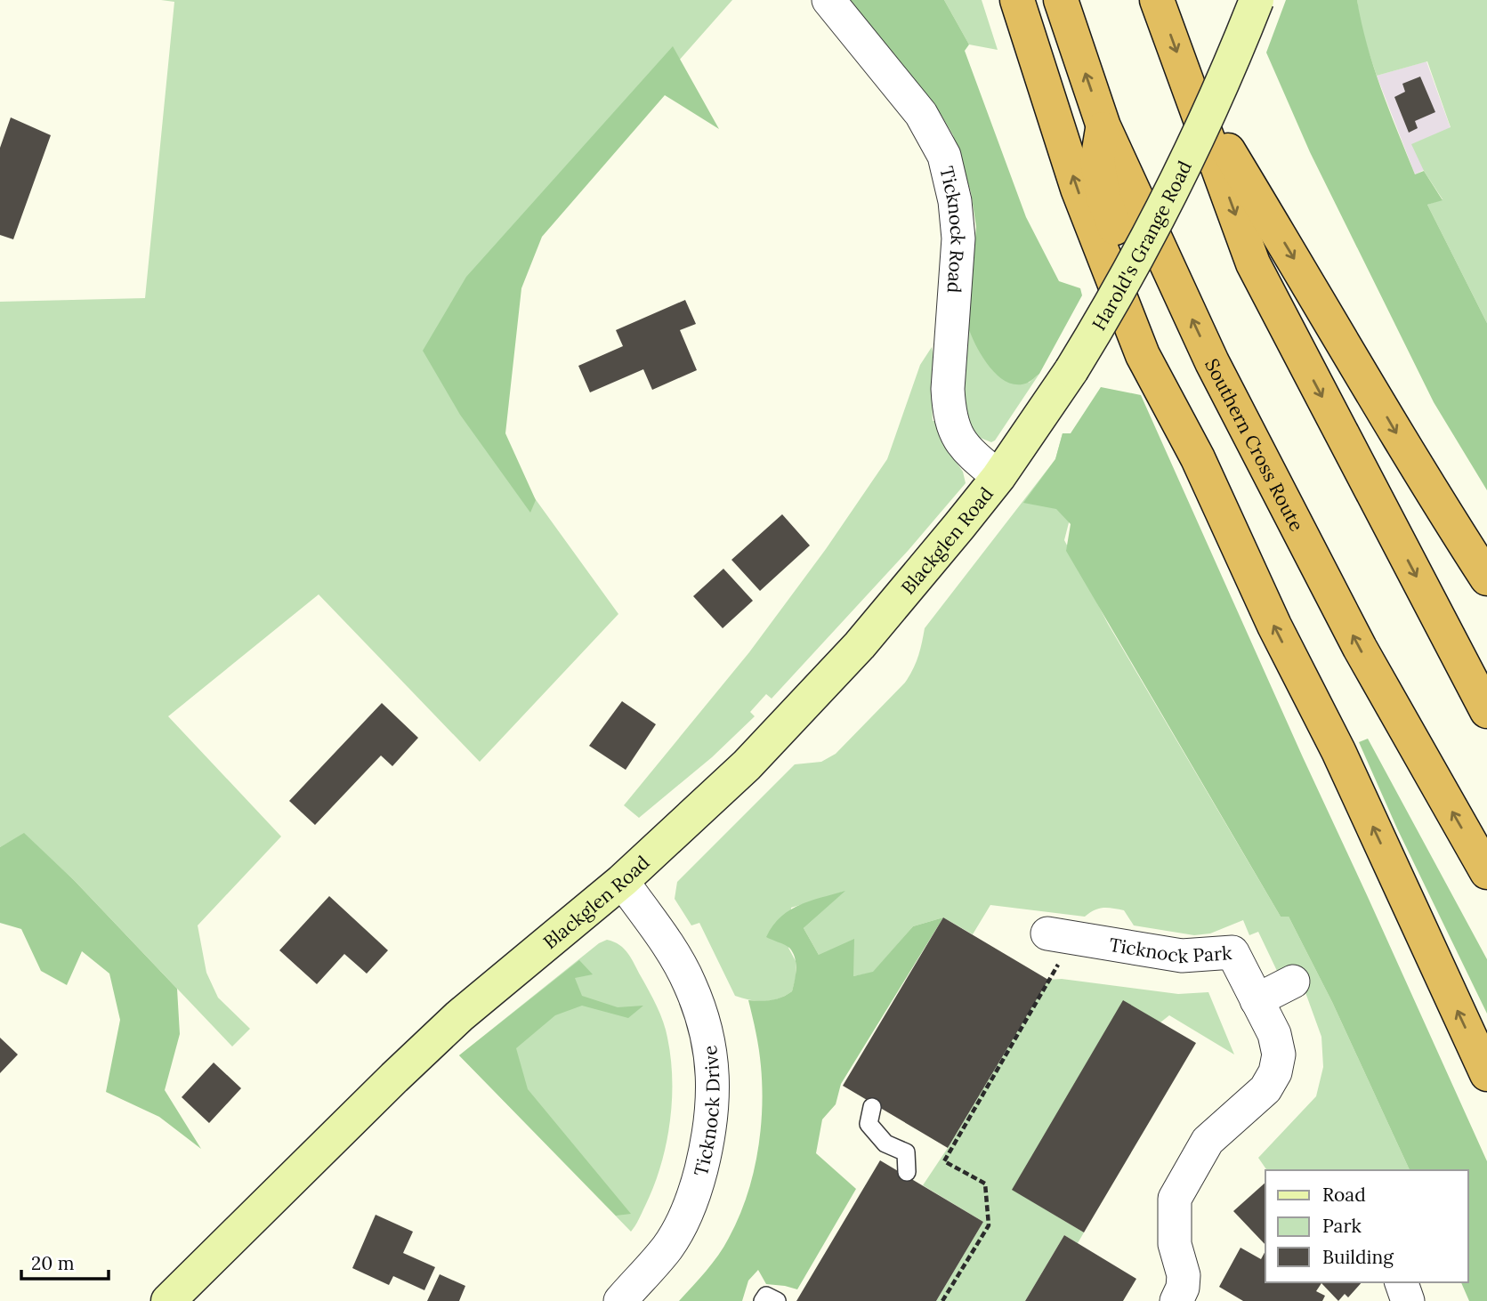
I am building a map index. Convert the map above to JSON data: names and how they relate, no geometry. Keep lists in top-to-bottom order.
{
  "streets": {
    "highway": ["Southern Cross Route"],
    "street": [
      "Ticknock Road",
      "Harold's Grange Road",
      "Blackglen Road",
      "Ticknock Park",
      "Ticknock Drive"
    ]
  },
  "crossings": [
    ["Ticknock Road", "Harold's Grange Road"],
    ["Ticknock Road", "Blackglen Road"],
    ["Harold's Grange Road", "Blackglen Road"],
    ["Blackglen Road", "Ticknock Drive"]
  ],
  "legend": ["Road", "Park", "Building"],
  "scale_bar": "20 m"
}
